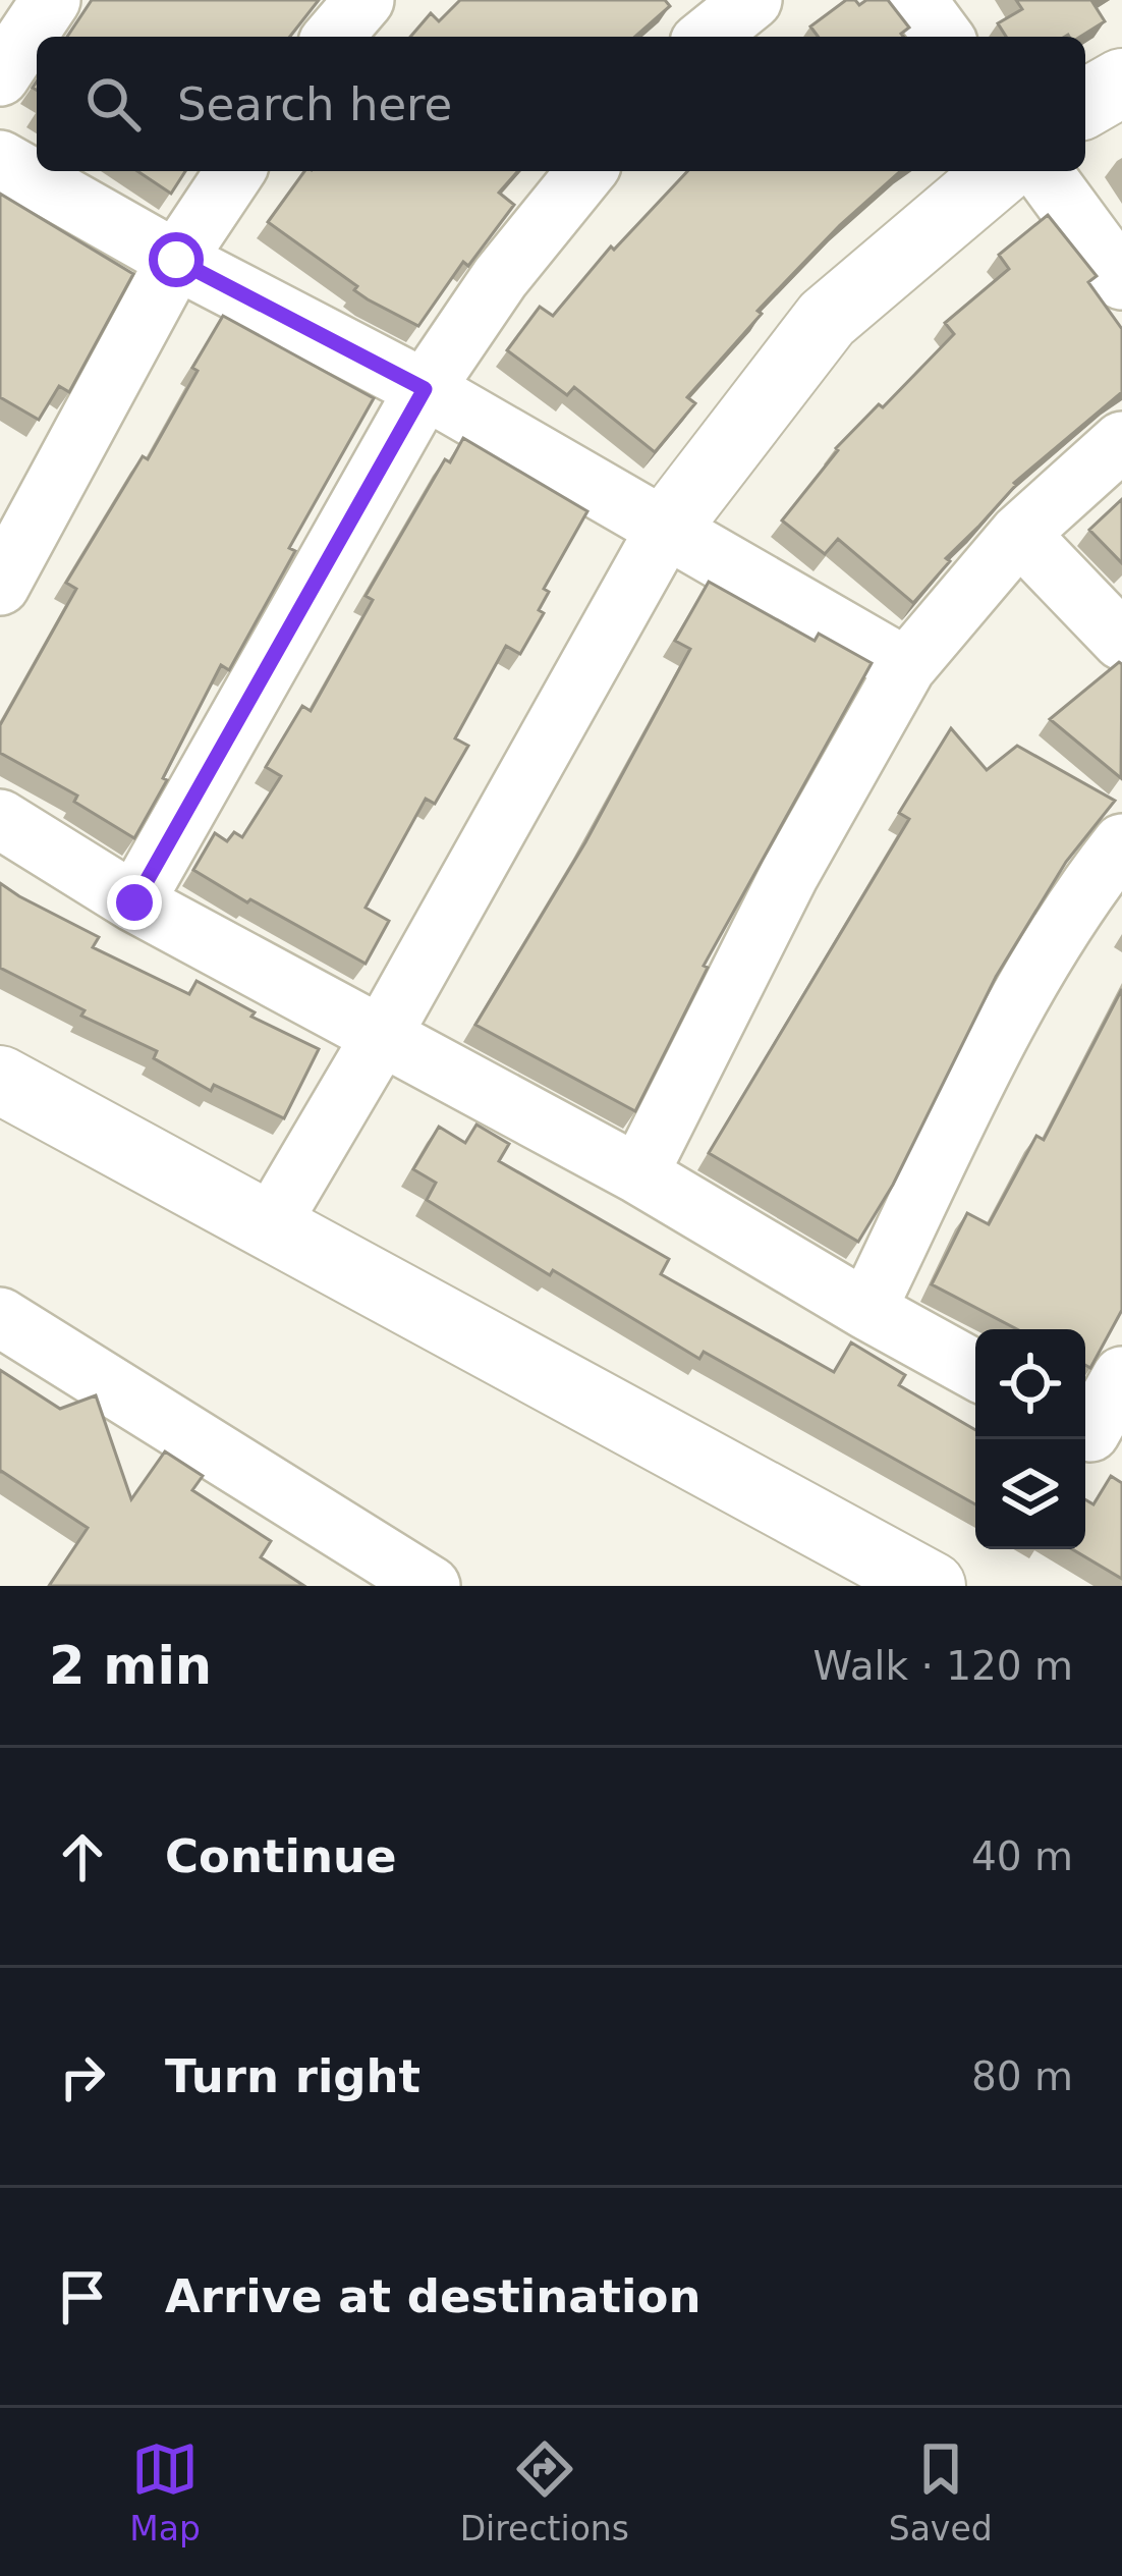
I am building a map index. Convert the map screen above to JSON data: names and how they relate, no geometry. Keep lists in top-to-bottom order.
{
  "page": {
    "search": "Search here",
    "heading": ["2 min", "Walk · 120 m"],
    "list": [
      ["Continue", "40 m"],
      ["Turn right", "80 m"],
      "Arrive at destination"
    ],
    "nav": ["Map", "Directions", "Saved"]
  }
}
